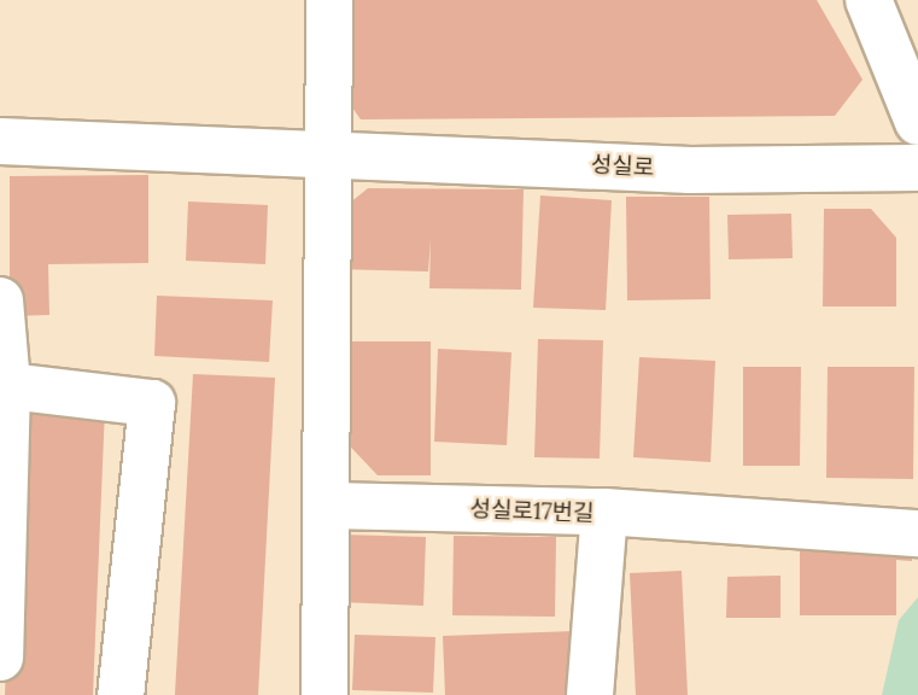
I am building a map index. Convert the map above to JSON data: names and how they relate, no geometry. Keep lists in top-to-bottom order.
{
  "streets": {
    "street": ["성실로", "성실로17번길"]
  }
}
